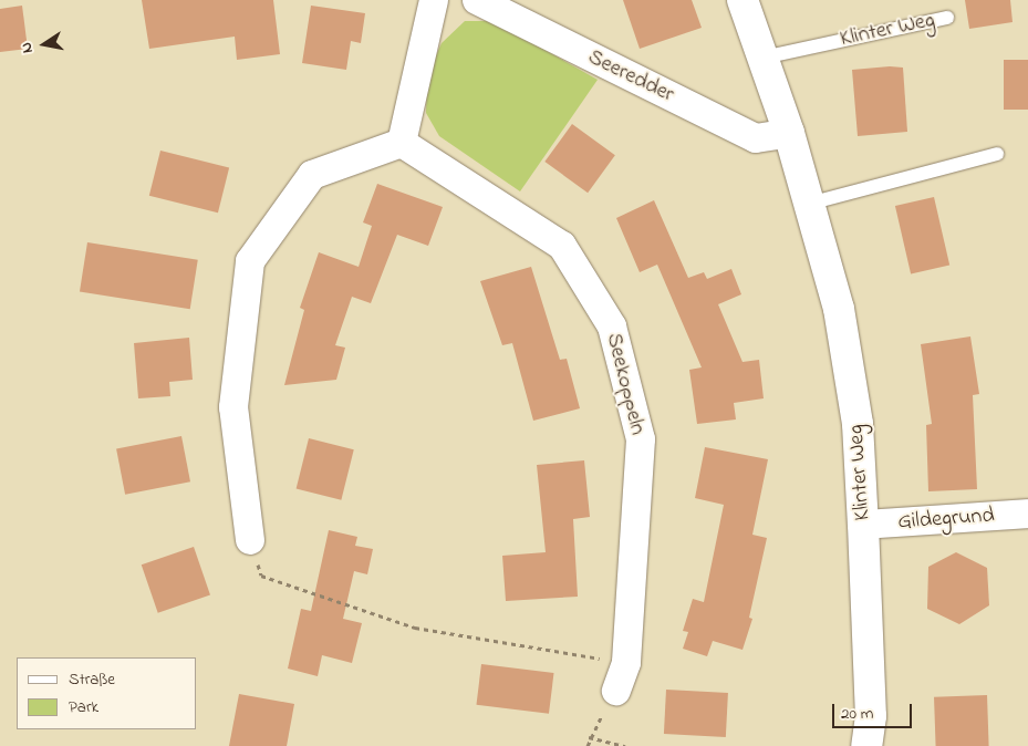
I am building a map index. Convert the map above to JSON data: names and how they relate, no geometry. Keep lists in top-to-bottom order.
{
  "streets": {
    "street": [
      "Klinter Weg",
      "Seeredder",
      "Seekoppeln",
      "Gildegrund"
    ]
  },
  "crossings": [
    ["Klinter Weg", "Seeredder"],
    ["Klinter Weg", "Gildegrund"]
  ],
  "legend": ["Straße", "Park"],
  "scale_bar": "20 m",
  "north": "left"
}
